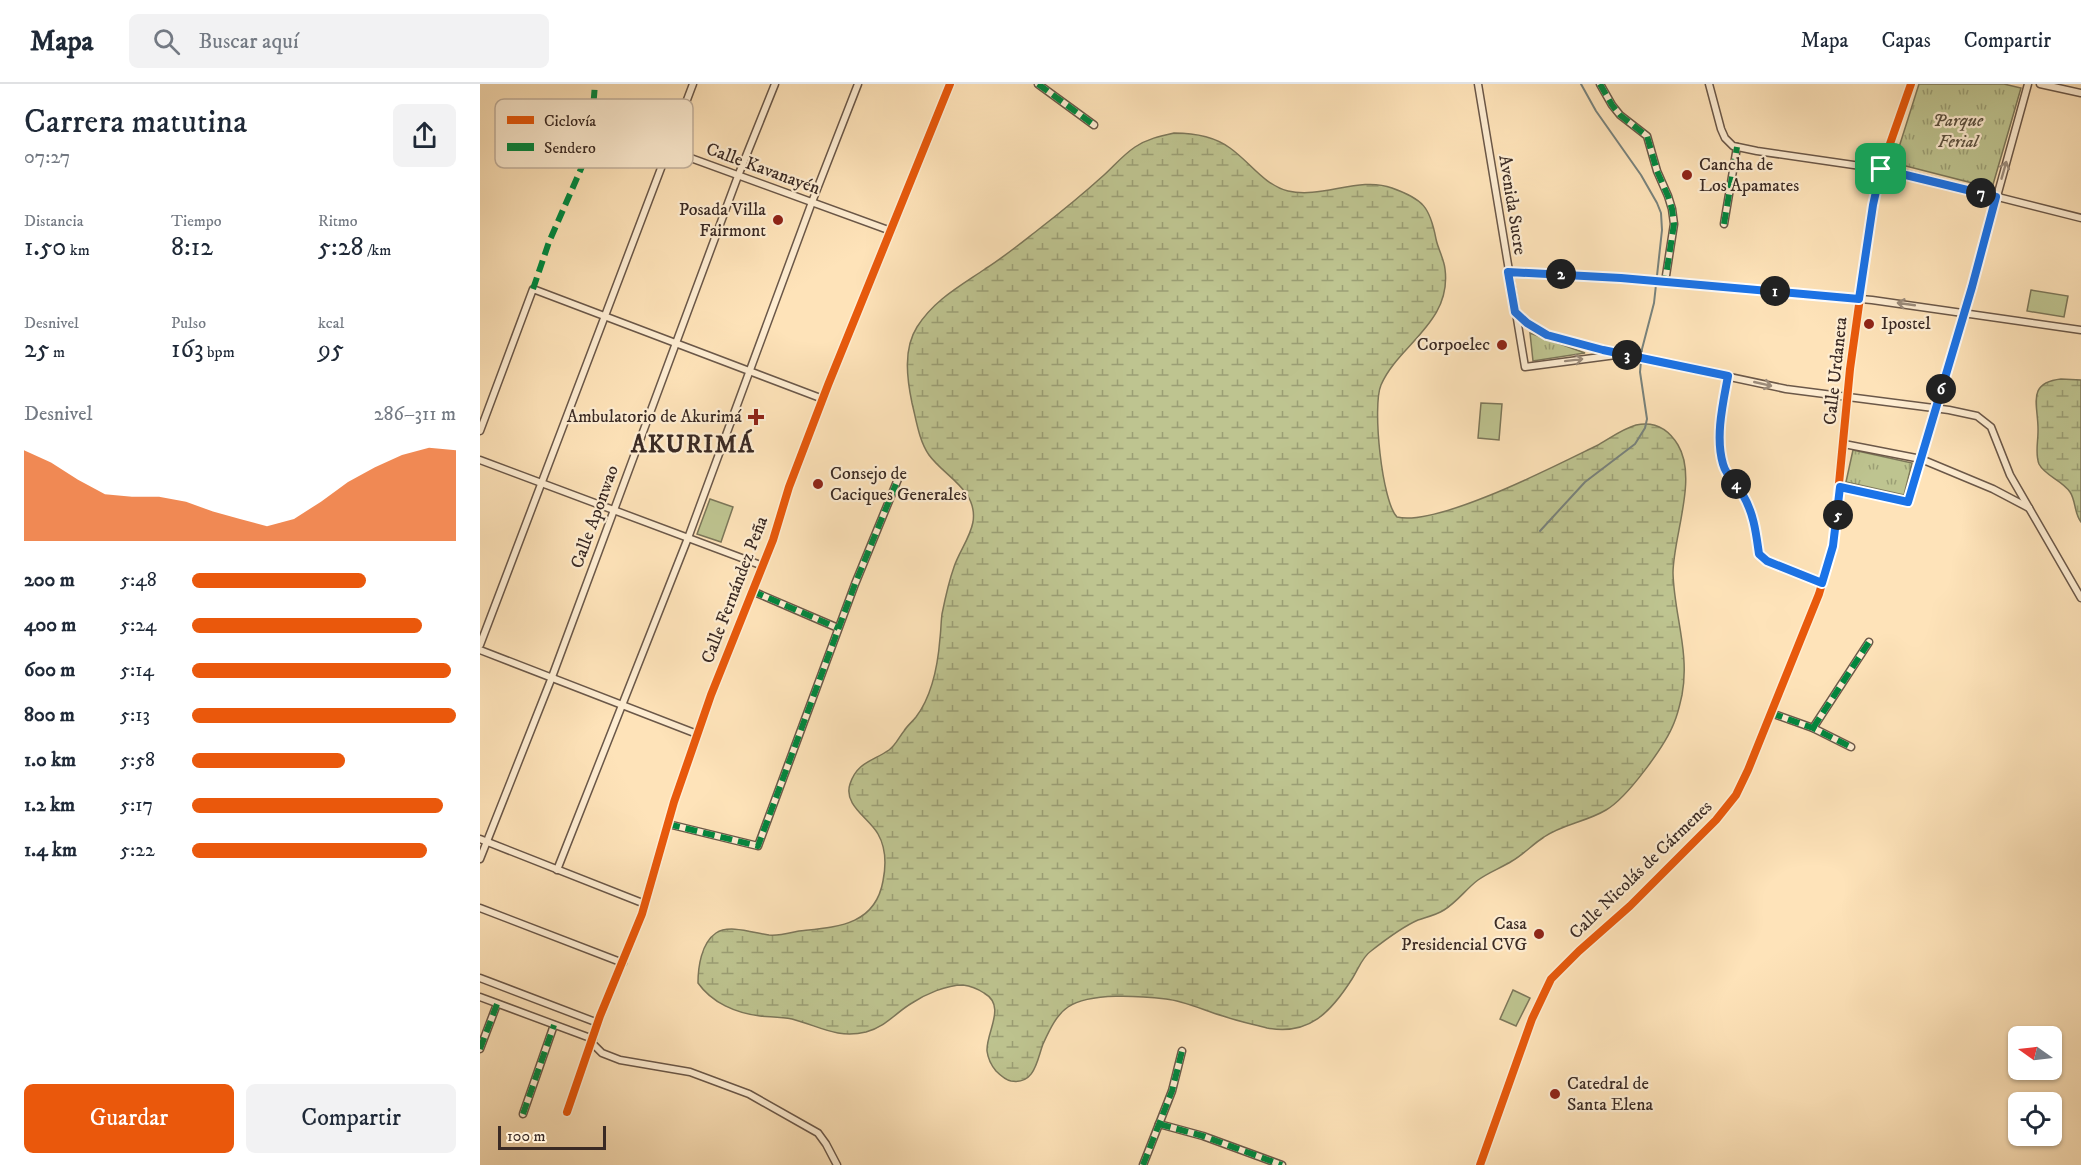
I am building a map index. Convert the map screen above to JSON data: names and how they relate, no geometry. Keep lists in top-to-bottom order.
{
  "streets": {
    "street": [
      "Calle Kavanayén",
      "Avenida Sucre",
      "Calle Urdaneta",
      "Calle Aponwao",
      "Calle Fernández Peña",
      "Calle Nicolás de Cármenes"
    ]
  },
  "crossings": [
    ["Calle Kavanayén", "Calle Aponwao"],
    ["Calle Kavanayén", "Calle Fernández Peña"],
    ["Calle Urdaneta", "Calle Nicolás de Cármenes"]
  ],
  "districts": ["AKURIMÁ"],
  "parks": ["Parque Ferial"],
  "places": {
    "other": [
      "Cancha de Los Apamates",
      "Posada Villa Fairmont",
      "Ipostel",
      "Corpoelec",
      "Consejo de Caciques Generales",
      "Casa Presidencial CVG",
      "Catedral de Santa Elena"
    ],
    "health": ["Ambulatorio de Akurimá"]
  },
  "legend": ["Ciclovía", "Sendero"],
  "scale_bar": "100 m",
  "north": "left",
  "page": {
    "header": "Mapa",
    "search": "Buscar aquí",
    "nav": ["Mapa", "Capas", "Compartir"],
    "heading": ["Carrera matutina", "07:27"],
    "pins": [
      "7",
      "2",
      "1",
      "3",
      "6",
      "4",
      "5"
    ],
    "stats": [
      ["Distancia", "1.50 km"],
      ["Tiempo", "8:12"],
      ["Ritmo", "5:28 /km"],
      ["Desnivel", "25 m"],
      ["Pulso", "163 bpm"],
      ["kcal", "95"]
    ],
    "chart": ["Desnivel", "286–311 m"],
    "list": [
      {
        "name": "200 m",
        "note": "5:48"
      },
      {
        "name": "400 m",
        "note": "5:24"
      },
      {
        "name": "600 m",
        "note": "5:14"
      },
      {
        "name": "800 m",
        "note": "5:13"
      },
      {
        "name": "1.0 km",
        "note": "5:58"
      },
      {
        "name": "1.2 km",
        "note": "5:17"
      },
      {
        "name": "1.4 km",
        "note": "5:22"
      }
    ],
    "buttons": ["Guardar", "Compartir"],
    "scale": "100 m"
  }
}
